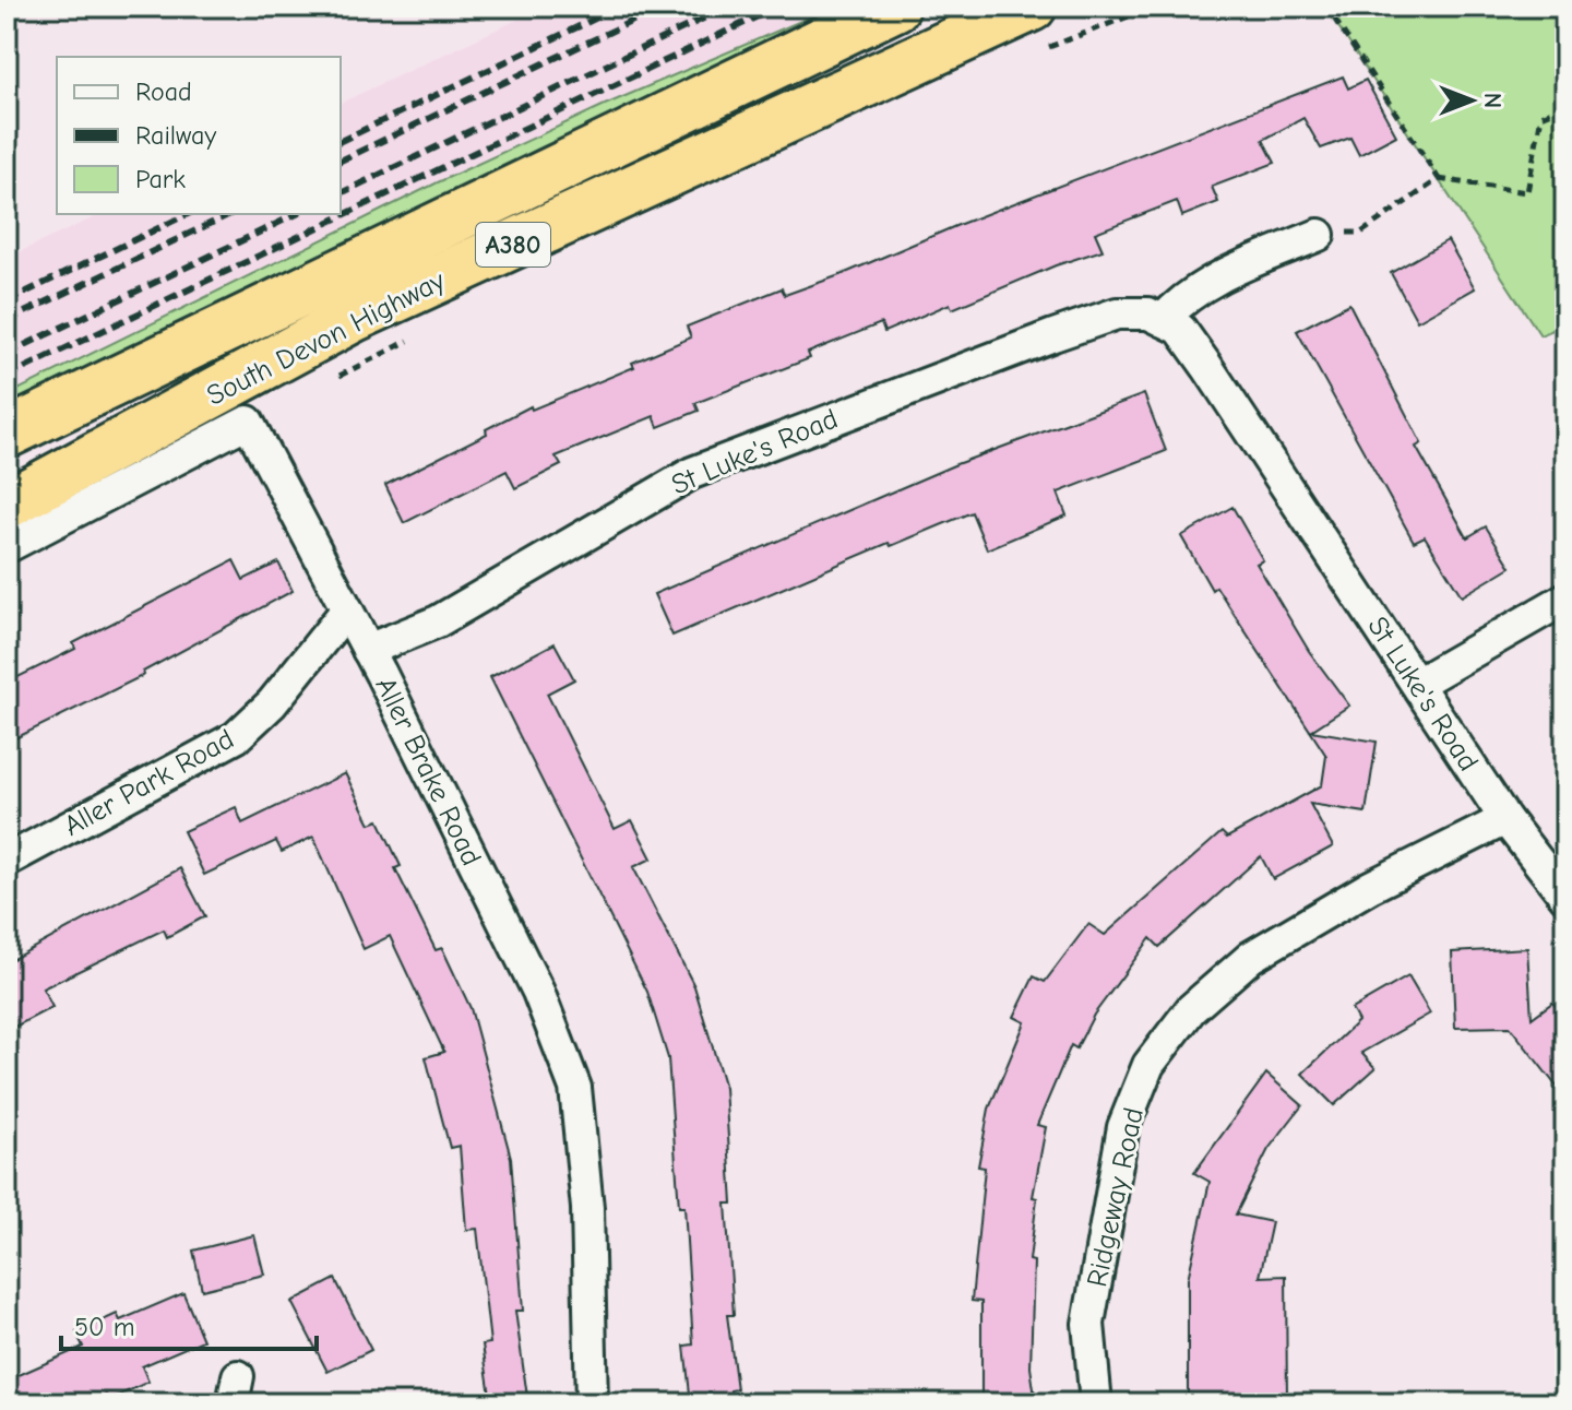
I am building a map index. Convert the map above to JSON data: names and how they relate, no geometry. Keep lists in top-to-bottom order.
{
  "streets": {
    "highway": ["A380", "South Devon Highway"],
    "street": [
      "St Luke's Road",
      "Aller Brake Road",
      "Aller Park Road",
      "Ridgeway Road"
    ]
  },
  "crossings": [
    ["St Luke's Road", "Aller Brake Road"],
    ["St Luke's Road", "Ridgeway Road"],
    ["Aller Brake Road", "Aller Park Road"]
  ],
  "legend": ["Road", "Railway", "Park"],
  "scale_bar": "50 m",
  "north": "right"
}
